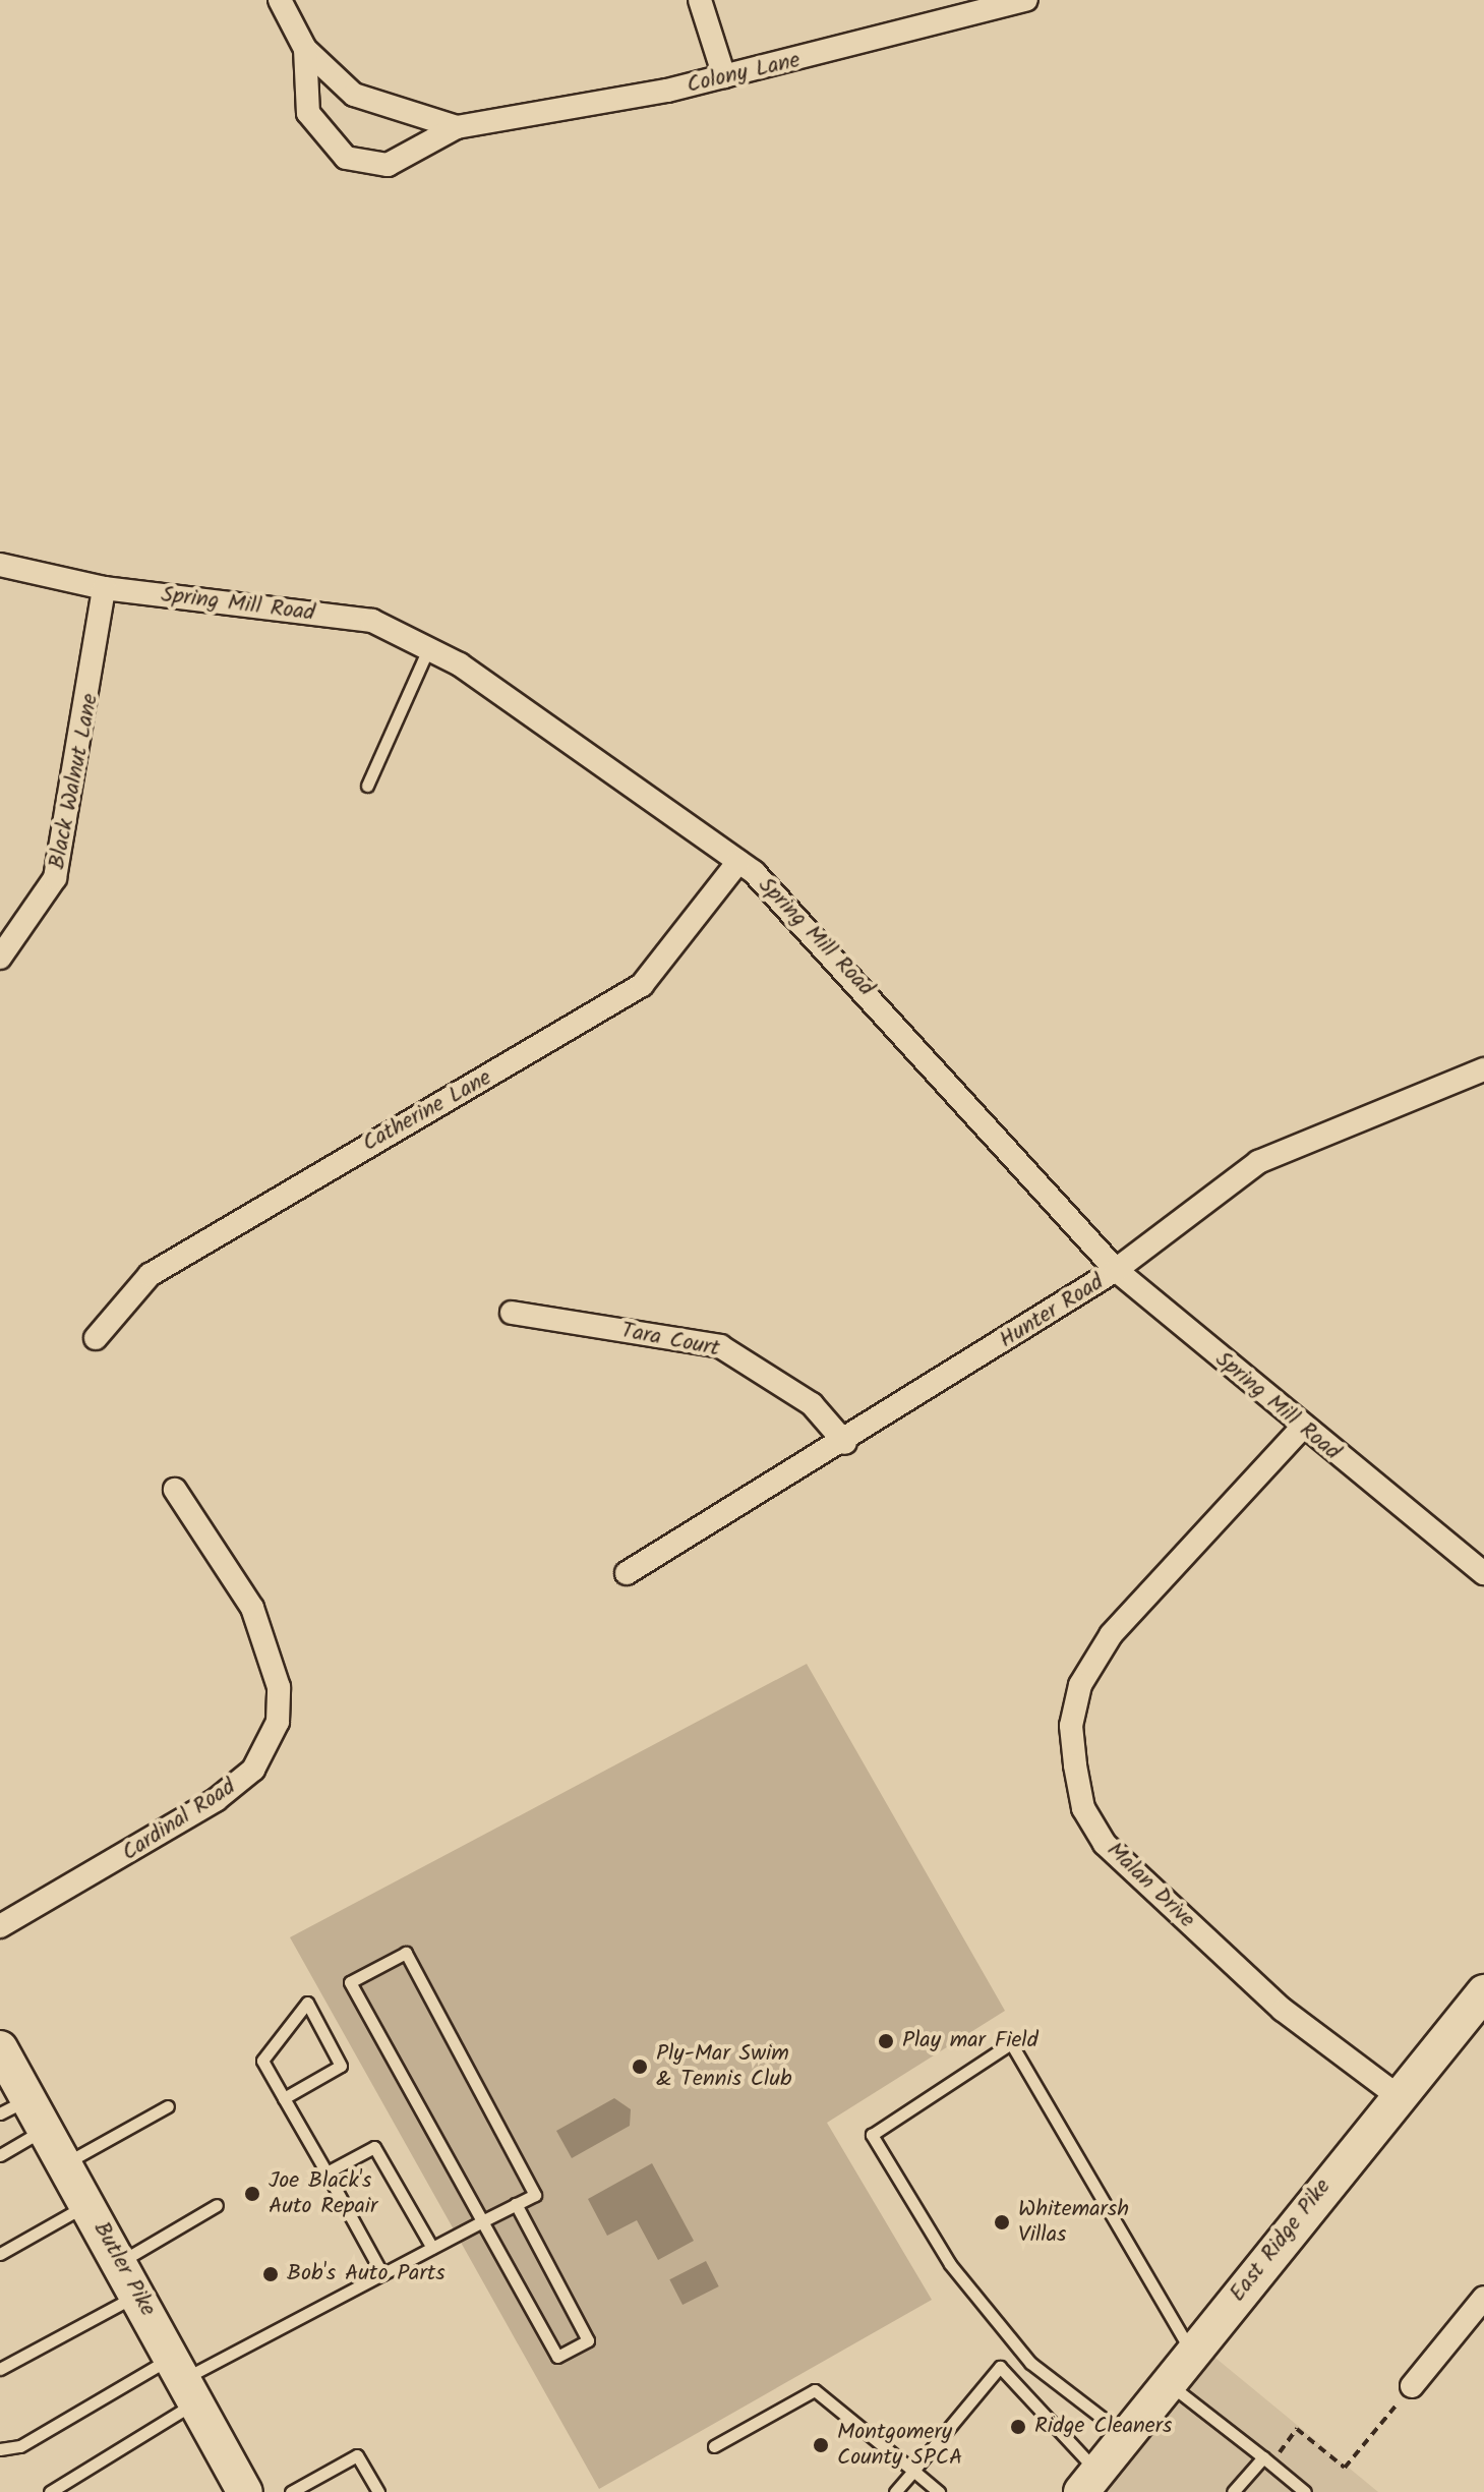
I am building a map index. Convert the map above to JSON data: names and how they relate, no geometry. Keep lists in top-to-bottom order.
{
  "streets": {
    "main road": ["East Ridge Pike", "Butler Pike"],
    "street": [
      "Colony Lane",
      "Spring Mill Road",
      "Black Walnut Lane",
      "Catherine Lane",
      "Hunter Road",
      "Tara Court",
      "Cardinal Road",
      "Malan Drive"
    ]
  },
  "crossings": [
    ["Spring Mill Road", "Black Walnut Lane"],
    ["Spring Mill Road", "Catherine Lane"],
    ["Spring Mill Road", "Hunter Road"],
    ["Spring Mill Road", "Malan Drive"],
    ["Hunter Road", "Tara Court"],
    ["Malan Drive", "East Ridge Pike"]
  ],
  "places": [
    "Play mar Field",
    "Ply-Mar Swim & Tennis Club",
    "Joe Black's Auto Repair",
    "Whitemarsh Villas",
    "Bob's Auto Parts",
    "Ridge Cleaners",
    "Montgomery County SPCA"
  ]
}
